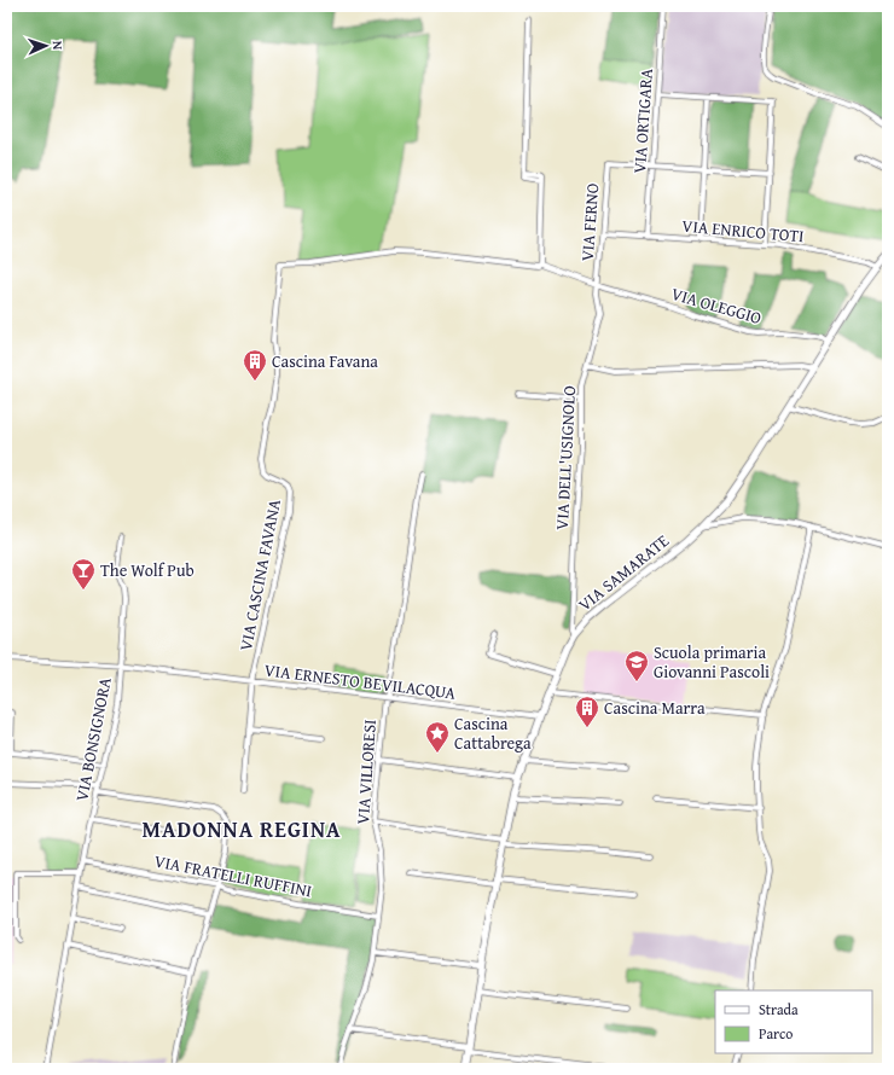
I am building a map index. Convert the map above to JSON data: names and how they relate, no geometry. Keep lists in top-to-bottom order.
{
  "streets": {
    "street": [
      "VIA ORTIGARA",
      "VIA FERNO",
      "VIA ENRICO TOTI",
      "VIA OLEGGIO",
      "VIA DELL'USIGNOLO",
      "VIA SAMARATE",
      "VIA CASCINA FAVANA",
      "VIA ERNESTO BEVILACQUA",
      "VIA BONSIGNORA",
      "VIA VILLORESI",
      "VIA FRATELLI RUFFINI"
    ]
  },
  "crossings": [
    ["VIA ORTIGARA", "VIA FERNO"],
    ["VIA ORTIGARA", "VIA ENRICO TOTI"],
    ["VIA FERNO", "VIA ENRICO TOTI"],
    ["VIA FERNO", "VIA OLEGGIO"],
    ["VIA FERNO", "VIA DELL'USIGNOLO"],
    ["VIA ENRICO TOTI", "VIA SAMARATE"],
    ["VIA OLEGGIO", "VIA DELL'USIGNOLO"],
    ["VIA OLEGGIO", "VIA SAMARATE"],
    ["VIA DELL'USIGNOLO", "VIA SAMARATE"],
    ["VIA SAMARATE", "VIA ERNESTO BEVILACQUA"],
    ["VIA CASCINA FAVANA", "VIA ERNESTO BEVILACQUA"],
    ["VIA ERNESTO BEVILACQUA", "VIA BONSIGNORA"],
    ["VIA ERNESTO BEVILACQUA", "VIA VILLORESI"],
    ["VIA BONSIGNORA", "VIA FRATELLI RUFFINI"],
    ["VIA VILLORESI", "VIA FRATELLI RUFFINI"]
  ],
  "districts": ["MADONNA REGINA"],
  "places": {
    "building": ["Cascina Favana", "Cascina Marra"],
    "bar": ["The Wolf Pub"],
    "school or university": ["Scuola primaria Giovanni Pascoli"],
    "place": ["Cascina Cattabrega"]
  },
  "legend": ["Strada", "Parco"],
  "north": "right"
}
